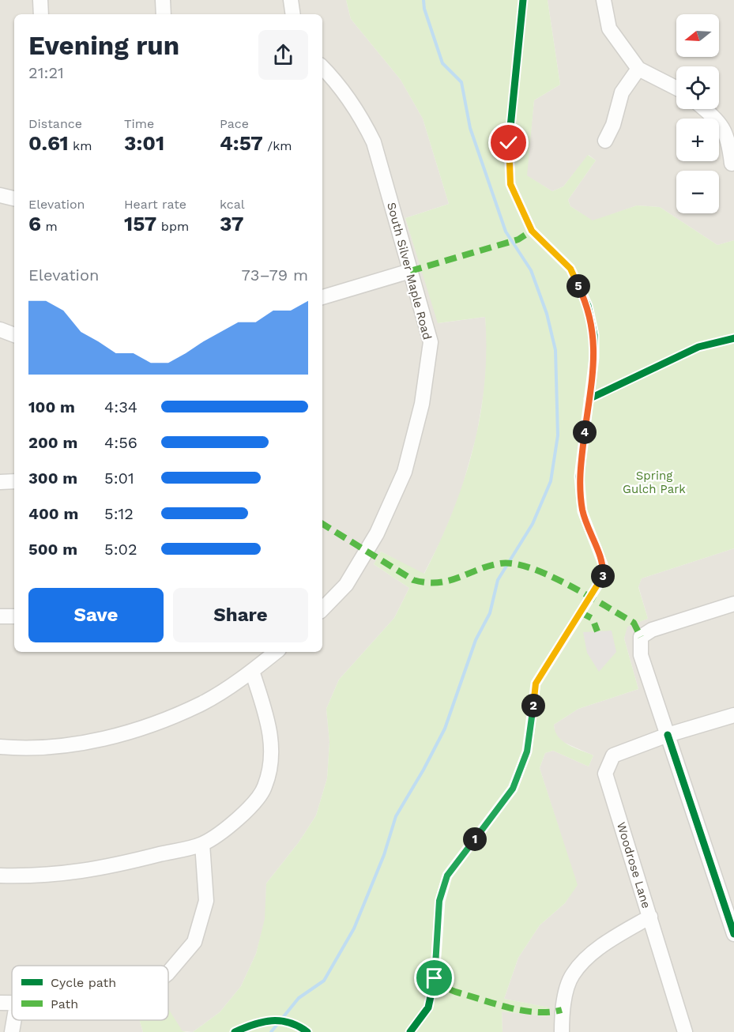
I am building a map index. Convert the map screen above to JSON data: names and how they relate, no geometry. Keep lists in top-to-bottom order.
{
  "streets": {
    "street": ["South Silver Maple Road", "Woodrose Lane"]
  },
  "parks": ["Spring Gulch Park"],
  "legend": ["Cycle path", "Path"],
  "north": "left",
  "page": {
    "map_buttons": ["+", "−"],
    "heading": ["Evening run", "21:21"],
    "stats": [
      ["Distance", "0.61 km"],
      ["Time", "3:01"],
      ["Pace", "4:57 /km"],
      ["Elevation", "6 m"],
      ["Heart rate", "157 bpm"],
      ["kcal", "37"]
    ],
    "chart": ["Elevation", "73–79 m"],
    "pins": [
      "5",
      "4",
      "3",
      "2",
      "1"
    ],
    "list": [
      {
        "name": "100 m",
        "note": "4:34"
      },
      {
        "name": "200 m",
        "note": "4:56"
      },
      {
        "name": "300 m",
        "note": "5:01"
      },
      {
        "name": "400 m",
        "note": "5:12"
      },
      {
        "name": "500 m",
        "note": "5:02"
      }
    ],
    "buttons": ["Save", "Share"]
  }
}
